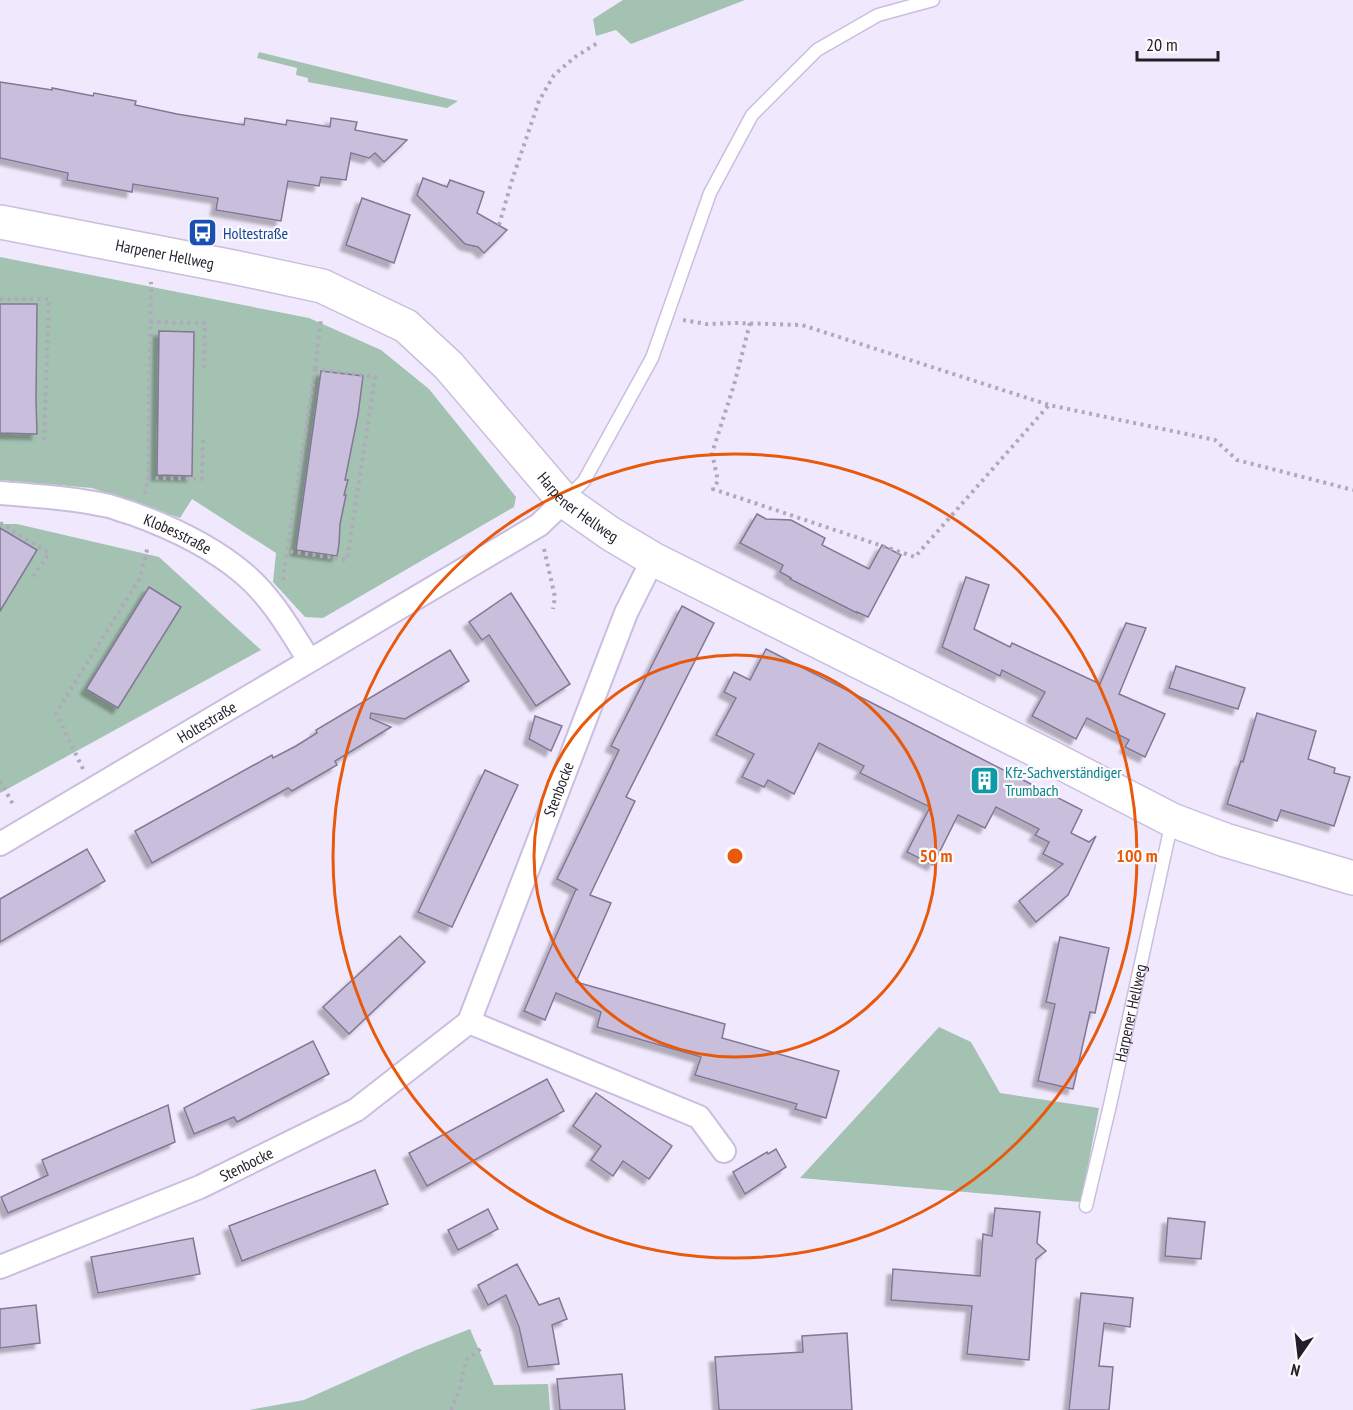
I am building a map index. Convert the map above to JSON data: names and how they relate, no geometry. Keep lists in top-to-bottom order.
{
  "streets": {
    "street": [
      "Harpener Hellweg",
      "Klobesstraße",
      "Holtestraße",
      "Stenbocke"
    ]
  },
  "crossings": [
    ["Harpener Hellweg", "Holtestraße"],
    ["Harpener Hellweg", "Stenbocke"],
    ["Klobesstraße", "Holtestraße"]
  ],
  "places": {
    "bus stop": ["Holtestraße"],
    "building": ["Kfz-Sachverständiger Trumbach"]
  },
  "scale_bar": "20 m",
  "north": "bottom",
  "rings": ["50 m", "100 m"]
}
